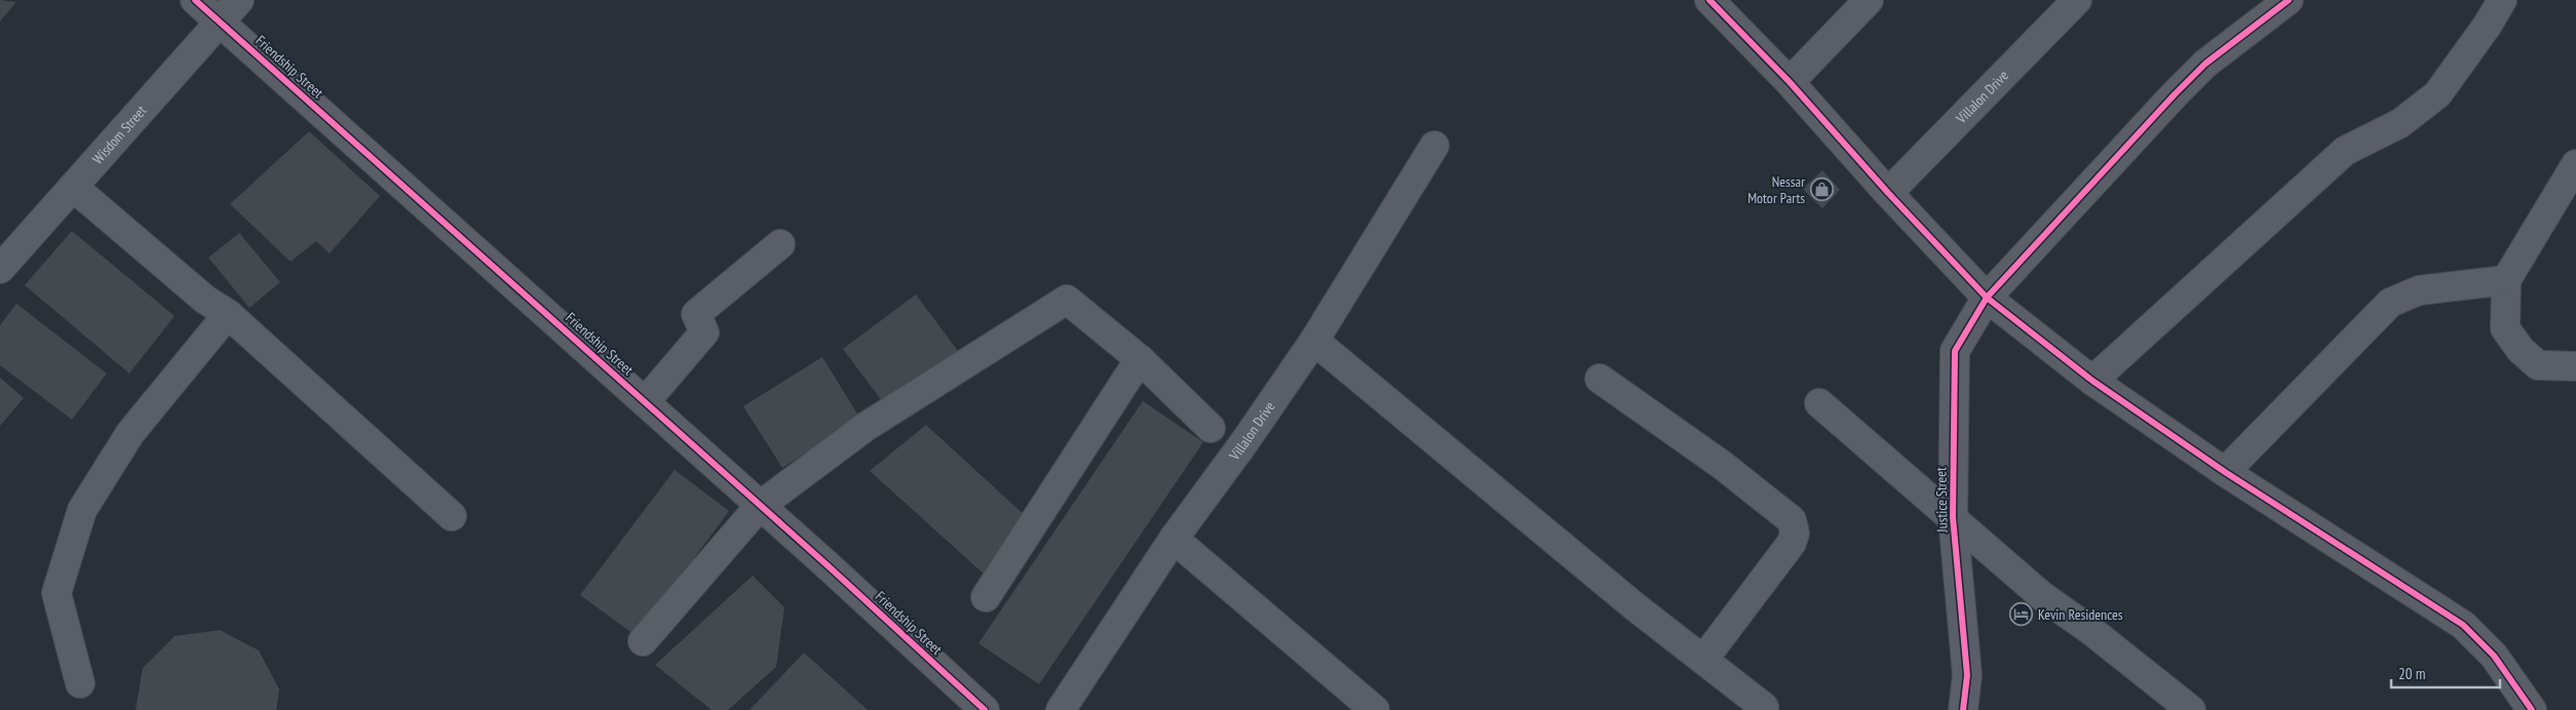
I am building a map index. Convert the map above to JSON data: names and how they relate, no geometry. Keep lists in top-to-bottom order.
{
  "streets": {
    "street": [
      "Friendship Street",
      "Villalon Drive",
      "Wisdom Street",
      "Justice Street"
    ]
  },
  "crossings": [
    ["Friendship Street", "Wisdom Street"]
  ],
  "places": {
    "shop": ["Nessar Motor Parts"],
    "hotel": ["Kevin Residences"]
  },
  "scale_bar": "20 m"
}
